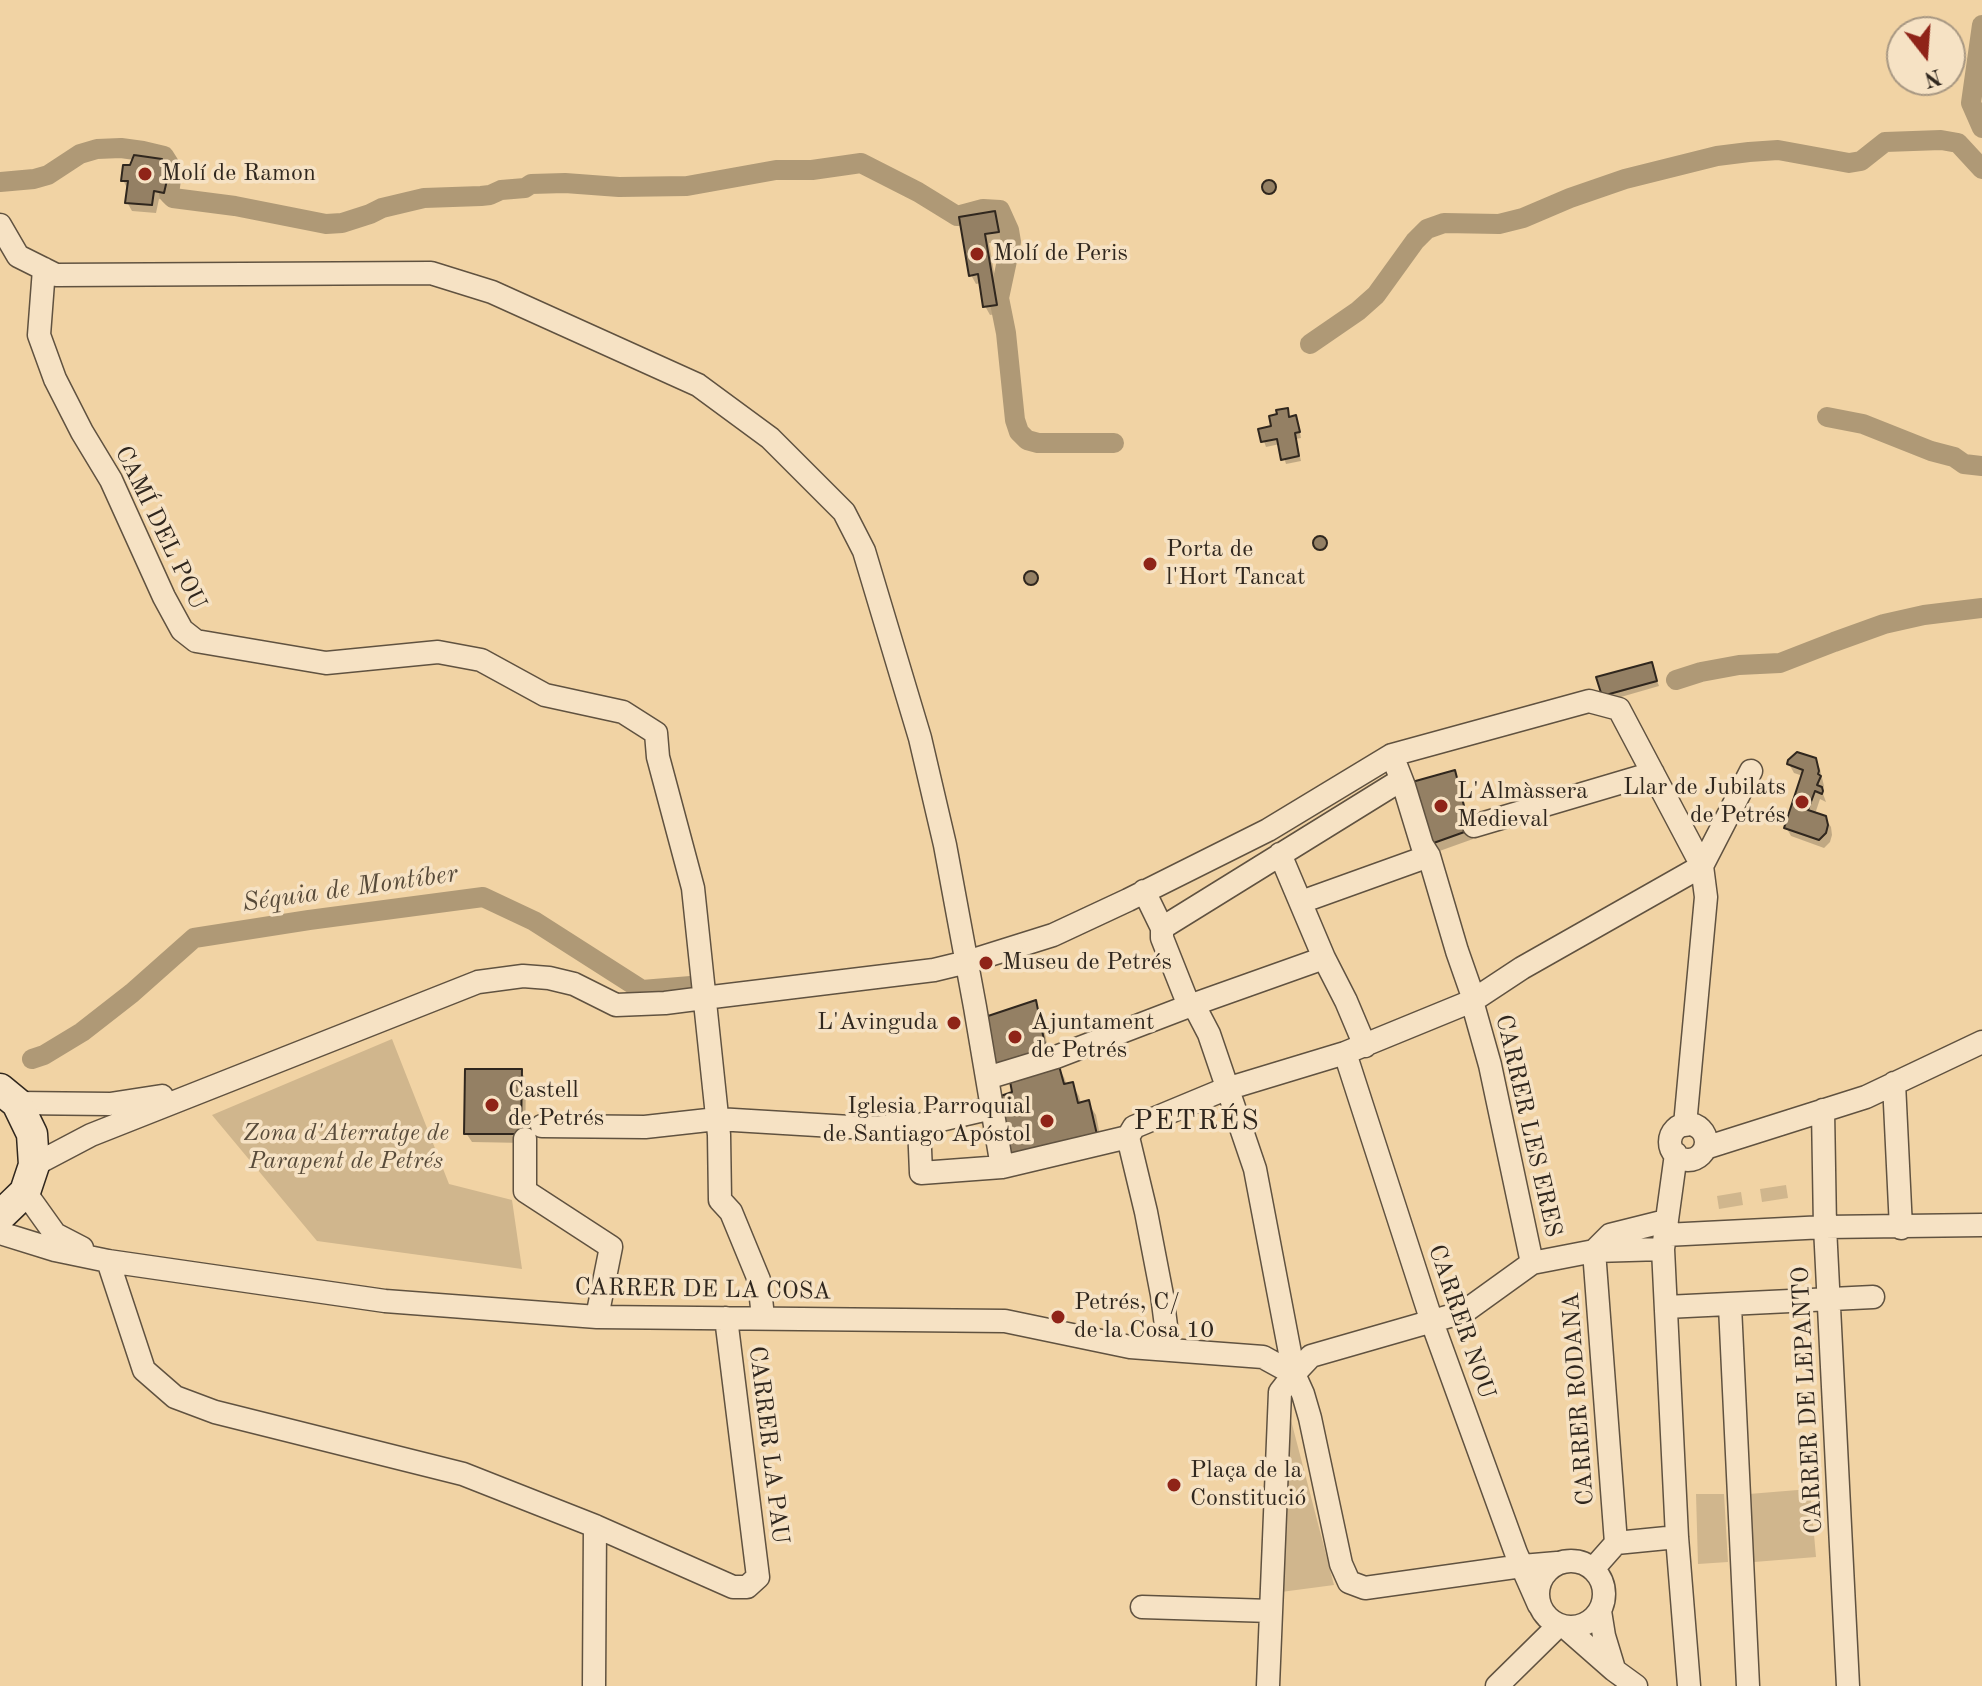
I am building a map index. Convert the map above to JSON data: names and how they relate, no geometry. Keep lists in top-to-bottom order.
{
  "streets": {
    "street": [
      "CAMÍ DEL POU",
      "CARRER LES ERES",
      "CARRER DE LA COSA",
      "CARRER NOU",
      "CARRER RODANA",
      "CARRER DE LEPANTO",
      "CARRER LA PAU"
    ]
  },
  "crossings": [
    ["CAMÍ DEL POU", "CARRER DE LA COSA"],
    ["CARRER DE LA COSA", "CARRER LA PAU"]
  ],
  "districts": ["PETRÉS"],
  "water": ["Séquia de Montíber"],
  "parks": ["Zona d'Aterratge de Parapent de Petrés"],
  "places": [
    "Molí de Ramon",
    "Molí de Peris",
    "Porta de l'Hort Tancat",
    "Llar de Jubilats de Petrés",
    "L'Almàssera Medieval",
    "Museu de Petrés",
    "L'Avinguda",
    "Ajuntament de Petrés",
    "Castell de Petrés",
    "Iglesia Parroquial de Santiago Apóstol",
    "Petrés, C/ de la Cosa 10",
    "Plaça de la Constitució"
  ],
  "north": "bottom"
}
